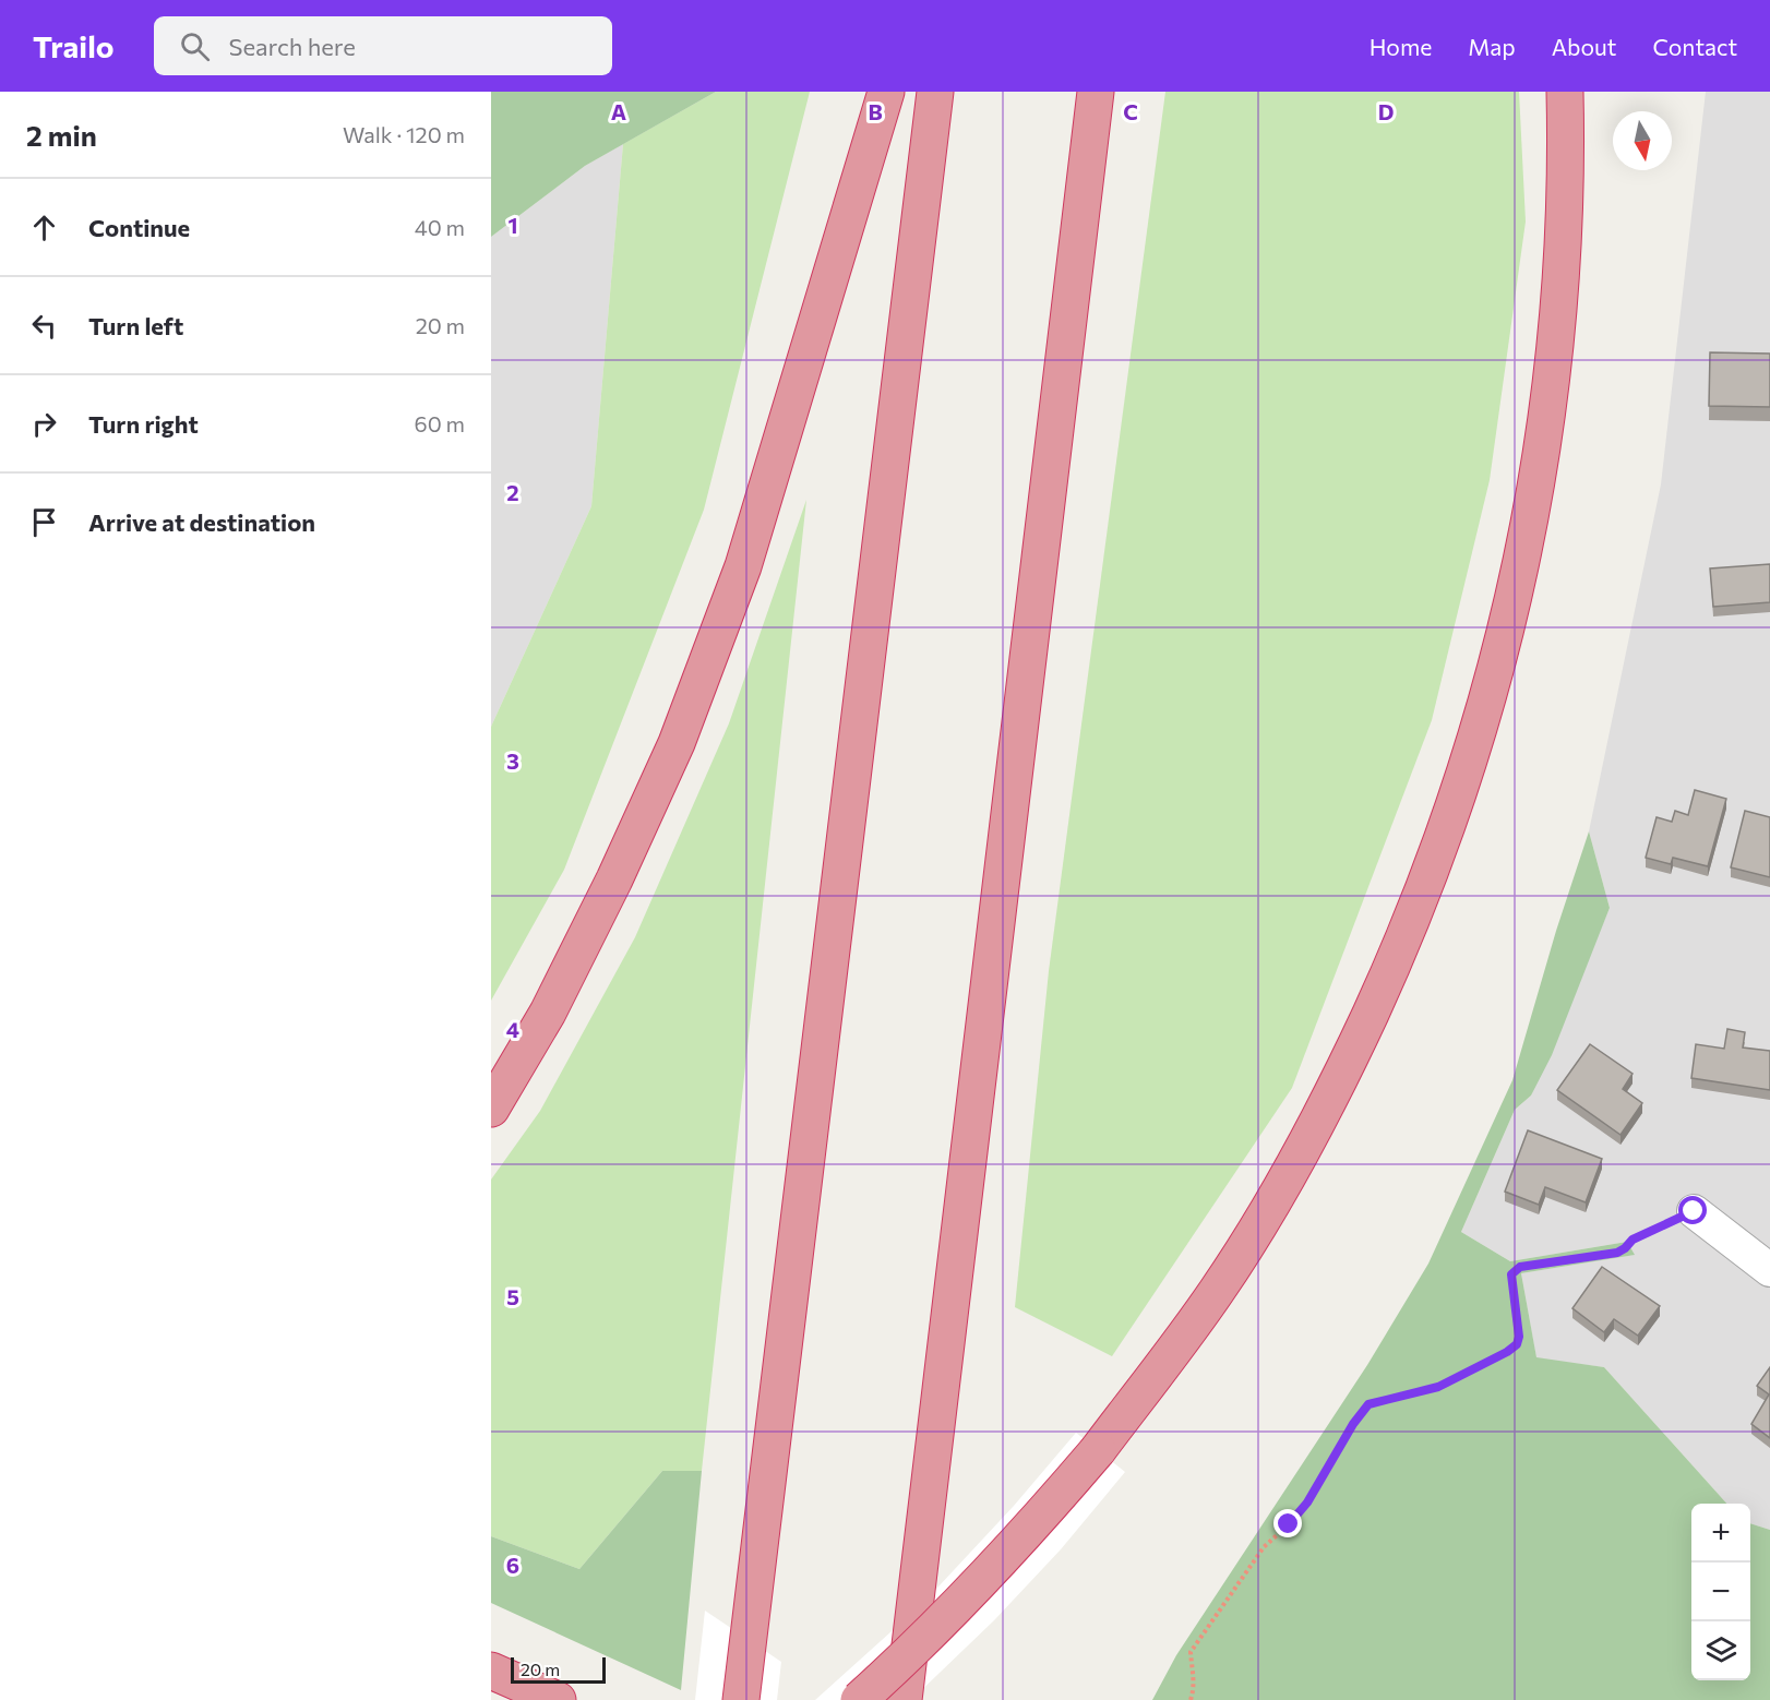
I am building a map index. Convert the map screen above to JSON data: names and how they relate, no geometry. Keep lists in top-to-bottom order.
{
  "scale_bar": "20 m",
  "north": "bottom",
  "page": {
    "header": "Trailo",
    "search": "Search here",
    "nav": [
      "Home",
      "Map",
      "About",
      "Contact"
    ],
    "heading": ["2 min", "Walk · 120 m"],
    "list": [
      ["Continue", "40 m"],
      ["Turn left", "20 m"],
      ["Turn right", "60 m"],
      "Arrive at destination"
    ],
    "map_buttons": ["+", "−"],
    "scale": "20 m"
  },
  "grid": {
    "columns": [
      "A",
      "B",
      "C",
      "D"
    ],
    "rows": [
      "1",
      "2",
      "3",
      "4",
      "5",
      "6"
    ]
  }
}
